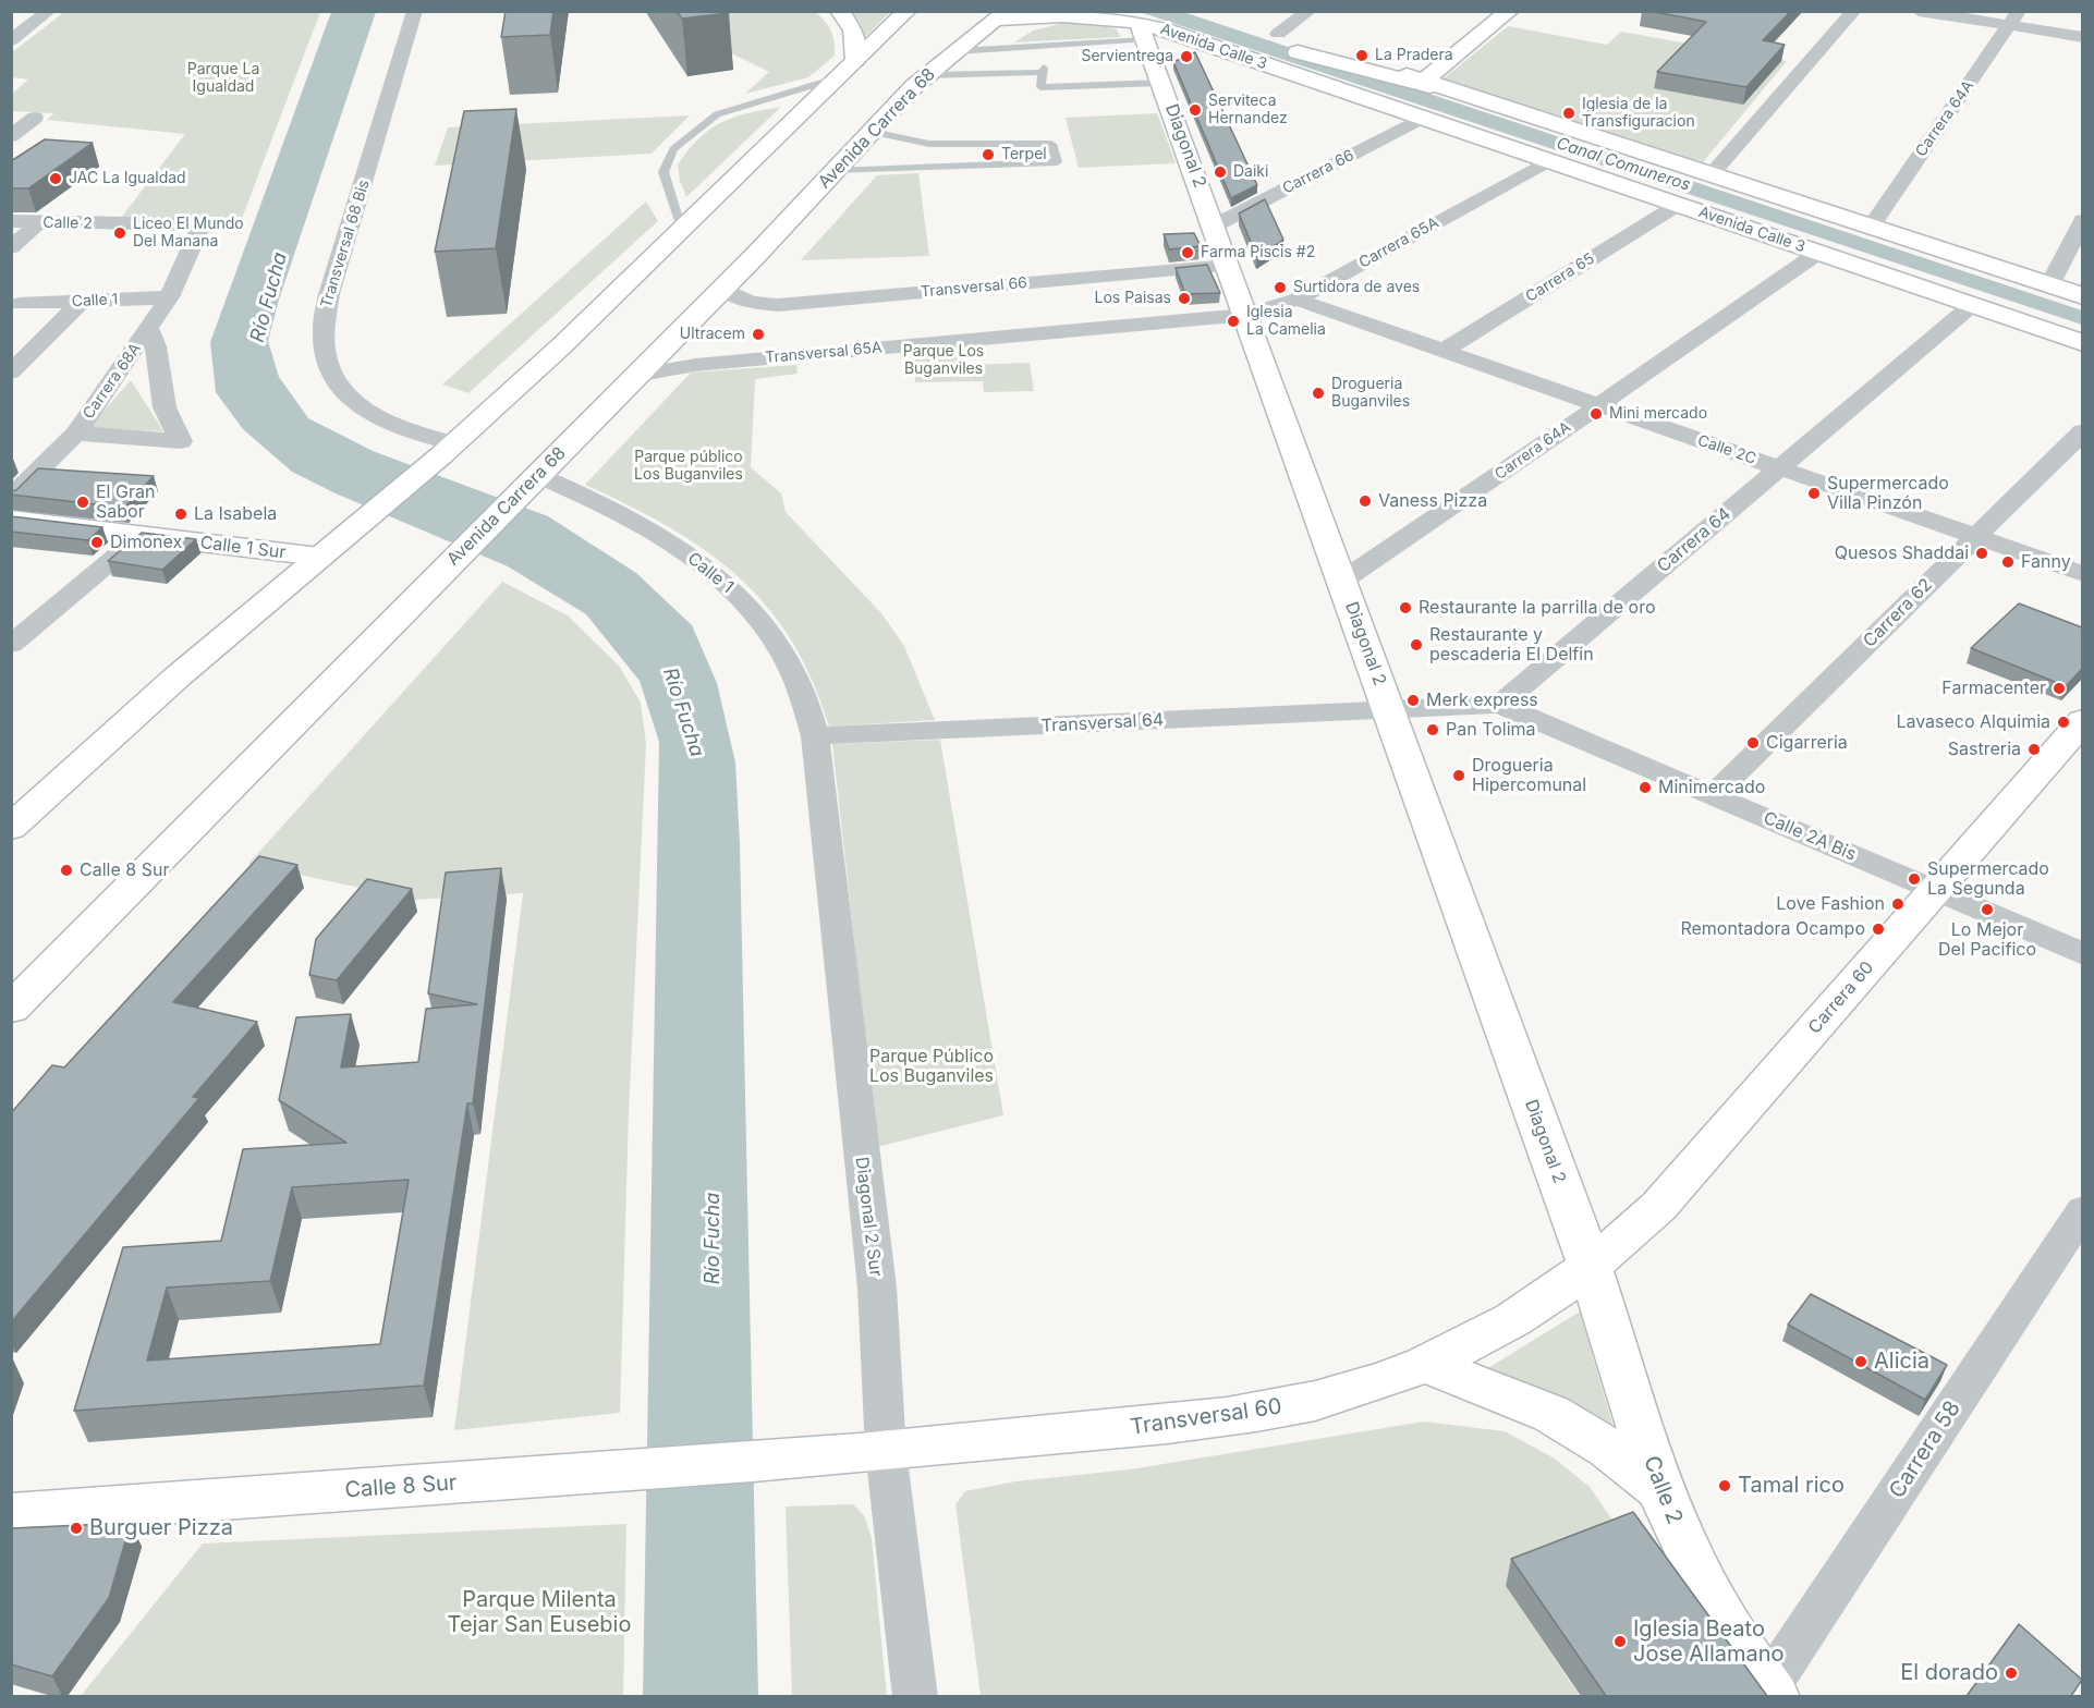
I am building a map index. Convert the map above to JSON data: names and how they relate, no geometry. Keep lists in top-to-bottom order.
{
  "streets": {
    "main road": [
      "Avenida Calle 3",
      "Avenida Carrera 68",
      "Diagonal 2",
      "Calle 2",
      "Calle 1 Sur",
      "Carrera 60",
      "Transversal 60",
      "Calle 8 Sur"
    ],
    "street": [
      "Carrera 64A",
      "Carrera 66",
      "Carrera 65A",
      "Transversal 68 Bis",
      "Carrera 65",
      "Transversal 66",
      "Calle 1",
      "Transversal 65A",
      "Carrera 68A",
      "Calle 2C",
      "Carrera 64",
      "Carrera 62",
      "Transversal 64",
      "Calle 2A Bis",
      "Diagonal 2 Sur",
      "Carrera 58"
    ]
  },
  "crossings": [
    ["Avenida Calle 3", "Carrera 64A"],
    ["Avenida Calle 3", "Avenida Carrera 68"],
    ["Avenida Calle 3", "Diagonal 2"],
    ["Avenida Calle 3", "Carrera 66"],
    ["Avenida Calle 3", "Carrera 65A"],
    ["Avenida Calle 3", "Carrera 65"],
    ["Avenida Calle 3", "Carrera 64"],
    ["Carrera 64A", "Diagonal 2"],
    ["Carrera 64A", "Calle 2C"],
    ["Avenida Carrera 68", "Transversal 66"],
    ["Avenida Carrera 68", "Calle 1"],
    ["Avenida Carrera 68", "Transversal 65A"],
    ["Diagonal 2", "Carrera 66"],
    ["Diagonal 2", "Calle 2"],
    ["Diagonal 2", "Carrera 65A"],
    ["Diagonal 2", "Transversal 66"],
    ["Diagonal 2", "Transversal 65A"],
    ["Diagonal 2", "Transversal 64"],
    ["Diagonal 2", "Carrera 60"],
    ["Diagonal 2", "Transversal 60"],
    ["Calle 2", "Calle 1"],
    ["Calle 2", "Carrera 60"],
    ["Calle 2", "Transversal 60"],
    ["Calle 2", "Carrera 58"],
    ["Carrera 65A", "Transversal 65A"],
    ["Carrera 65A", "Calle 2C"],
    ["Carrera 65", "Calle 2C"],
    ["Calle 1", "Transversal 64"],
    ["Calle 1", "Diagonal 2 Sur"],
    ["Calle 2C", "Carrera 64"],
    ["Calle 2C", "Carrera 62"],
    ["Carrera 64", "Calle 2A Bis"],
    ["Carrera 62", "Calle 2A Bis"],
    ["Transversal 64", "Diagonal 2 Sur"],
    ["Calle 2A Bis", "Carrera 60"],
    ["Carrera 60", "Transversal 60"],
    ["Diagonal 2 Sur", "Transversal 60"],
    ["Transversal 60", "Calle 8 Sur"]
  ],
  "water": ["Canal Comuneros", "Río Fucha"],
  "parks": [
    "Parque La Igualdad",
    "Parque Los Buganviles",
    "Parque público Los Buganviles",
    "Parque Público Los Buganviles",
    "Parque Milenta Tejar San Eusebio"
  ],
  "places": [
    "La Pradera",
    "Servientrega",
    "Serviteca Hernandez",
    "Iglesia de la Transfiguracion",
    "Terpel",
    "Daiki",
    "JAC La Igualdad",
    "Liceo El Mundo Del Manana",
    "Farma Piscis #2",
    "Surtidora de aves",
    "Los Paisas",
    "Iglesia La Camelia",
    "Ultracem",
    "Drogueria Buganviles",
    "Mini mercado",
    "Supermercado Villa Pinzón",
    "Vaness Pizza",
    "El Gran Sabor",
    "La Isabela",
    "Dimonex",
    "Quesos Shaddai",
    "Fanny",
    "Restaurante la parrilla de oro",
    "Restaurante y pescaderia El Delfin",
    "Farmacenter",
    "Merk express",
    "Lavaseco Alquimia",
    "Pan Tolima",
    "Cigarreria",
    "Sastreria",
    "Drogueria Hipercomunal",
    "Minimercado",
    "Calle 8 Sur",
    "Supermercado La Segunda",
    "Love Fashion",
    "Lo Mejor Del Pacifico",
    "Remontadora Ocampo",
    "Alicia",
    "Tamal rico",
    "Burguer Pizza",
    "Iglesia Beato Jose Allamano",
    "El dorado"
  ]
}
